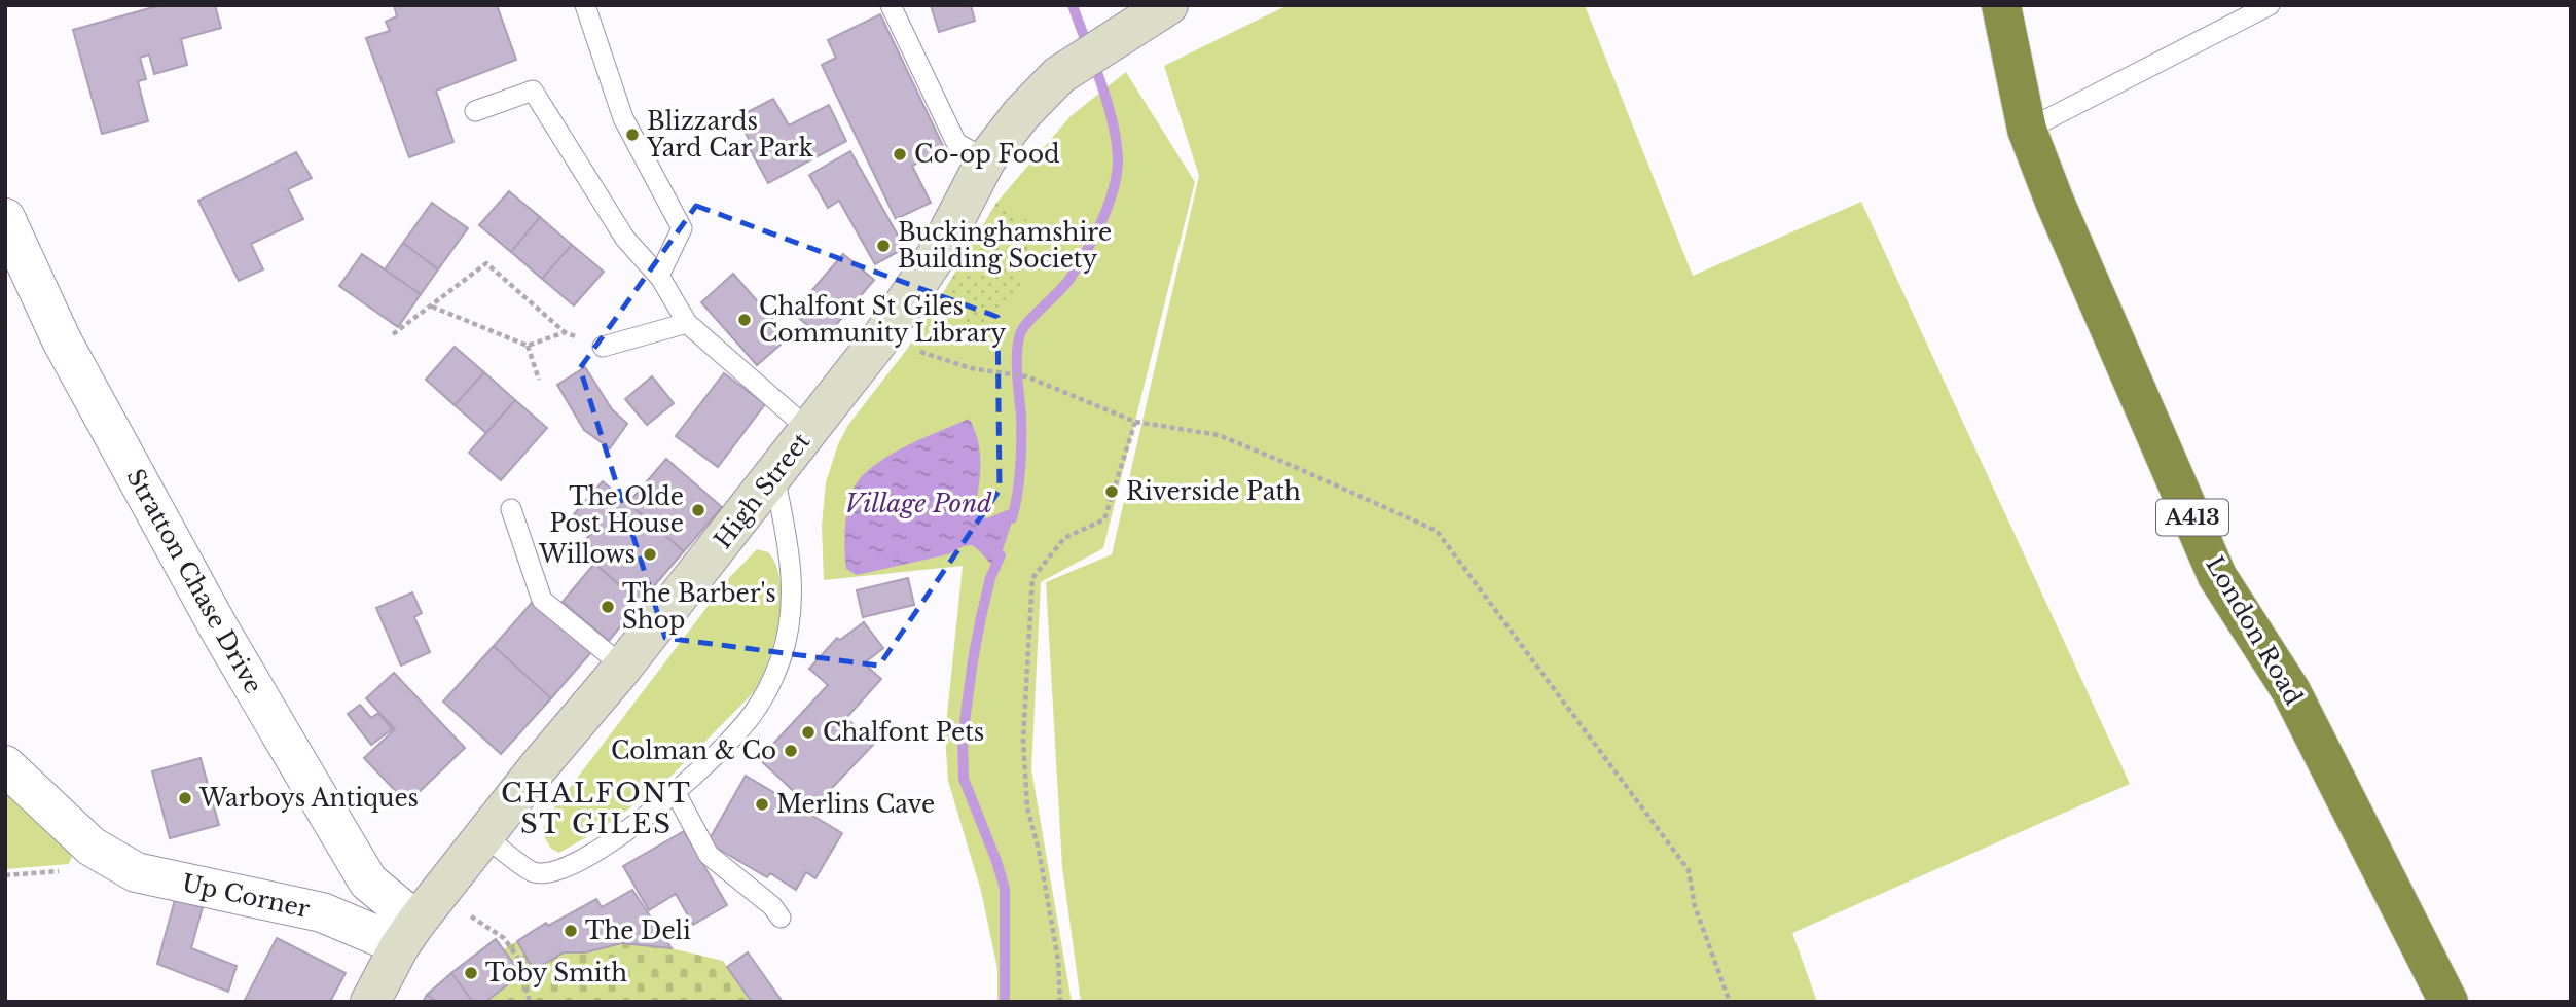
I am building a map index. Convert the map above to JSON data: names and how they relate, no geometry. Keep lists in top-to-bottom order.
{
  "streets": {
    "highway": ["A413", "London Road"],
    "street": ["High Street", "Stratton Chase Drive", "Up Corner"]
  },
  "crossings": [
    ["High Street", "Stratton Chase Drive"],
    ["High Street", "Up Corner"],
    ["Stratton Chase Drive", "Up Corner"]
  ],
  "districts": ["CHALFONT ST GILES"],
  "water": ["Village Pond"],
  "places": [
    "Blizzards Yard Car Park",
    "Co-op Food",
    "Buckinghamshire Building Society",
    "Chalfont St Giles Community Library",
    "Riverside Path",
    "The Olde Post House",
    "Willows",
    "The Barber's Shop",
    "Chalfont Pets",
    "Colman & Co",
    "Warboys Antiques",
    "Merlins Cave",
    "The Deli",
    "Toby Smith"
  ]
}
